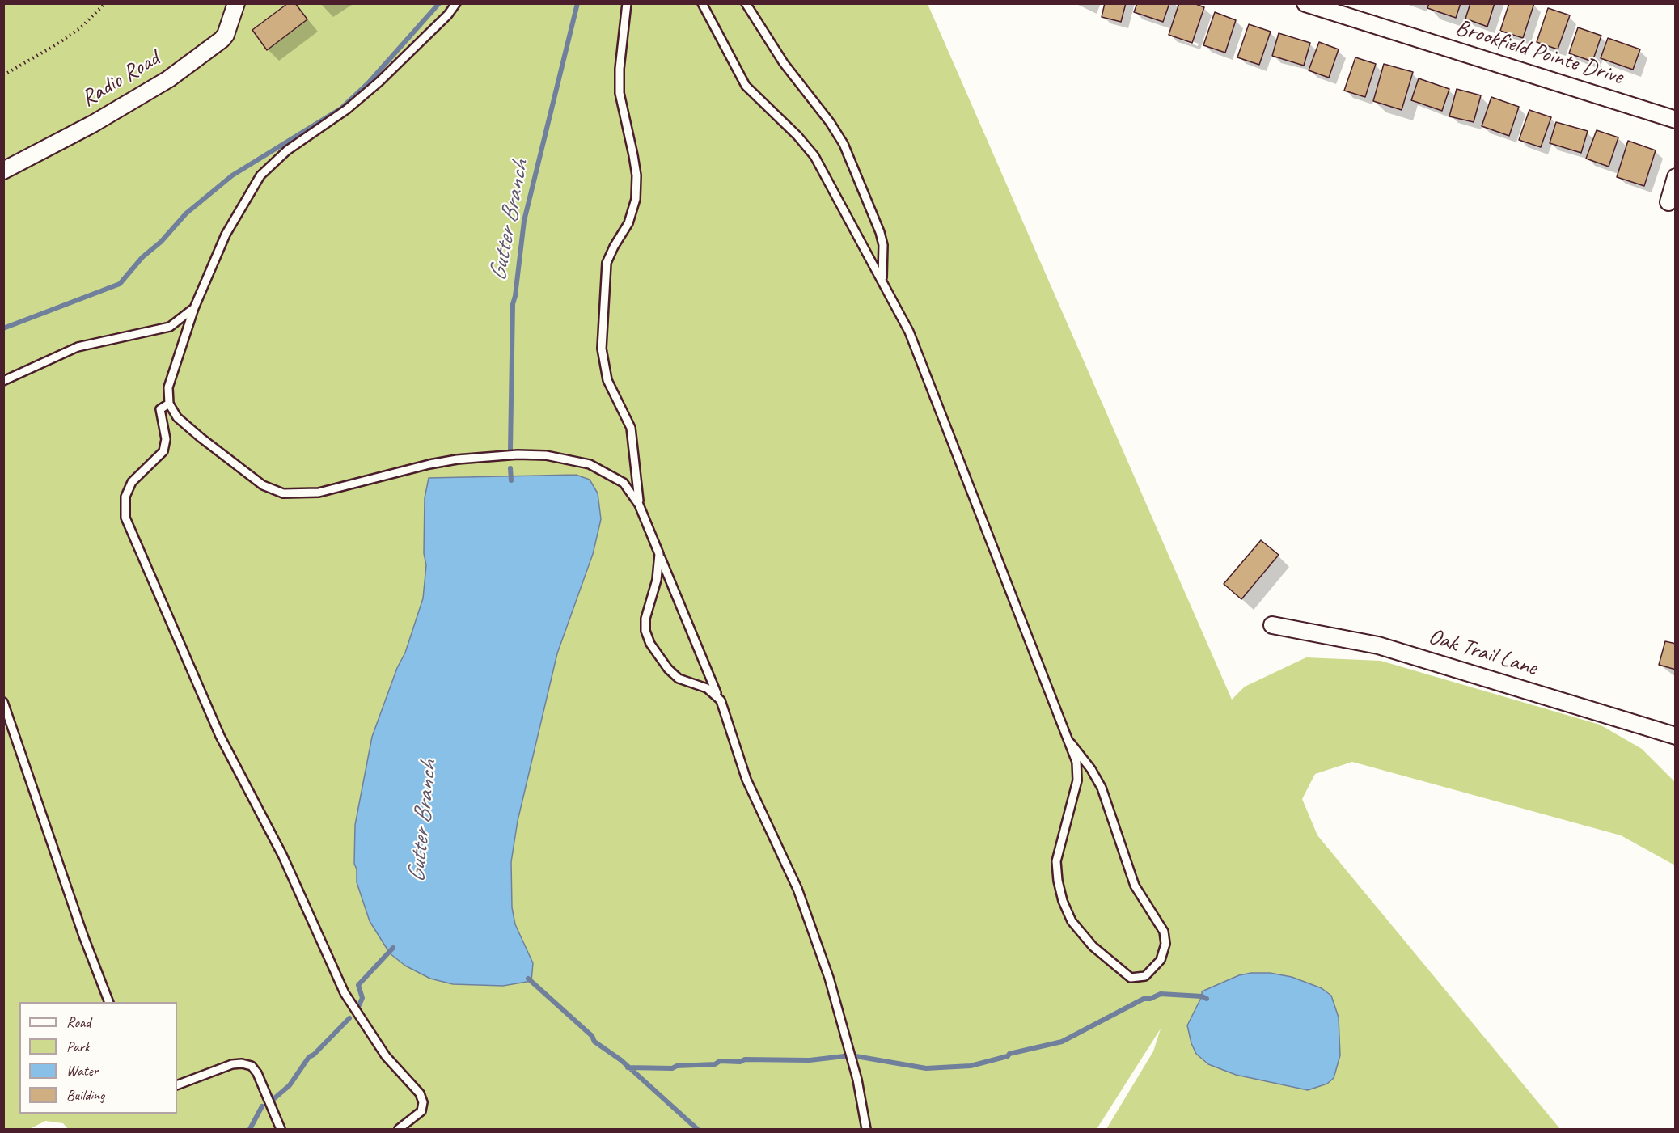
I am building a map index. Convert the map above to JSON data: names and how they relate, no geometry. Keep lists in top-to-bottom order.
{
  "streets": {
    "street": ["Brookfield Pointe Drive", "Radio Road", "Oak Trail Lane"]
  },
  "water": ["Gutter Branch"],
  "legend": [
    "Road",
    "Park",
    "Water",
    "Building"
  ]
}
